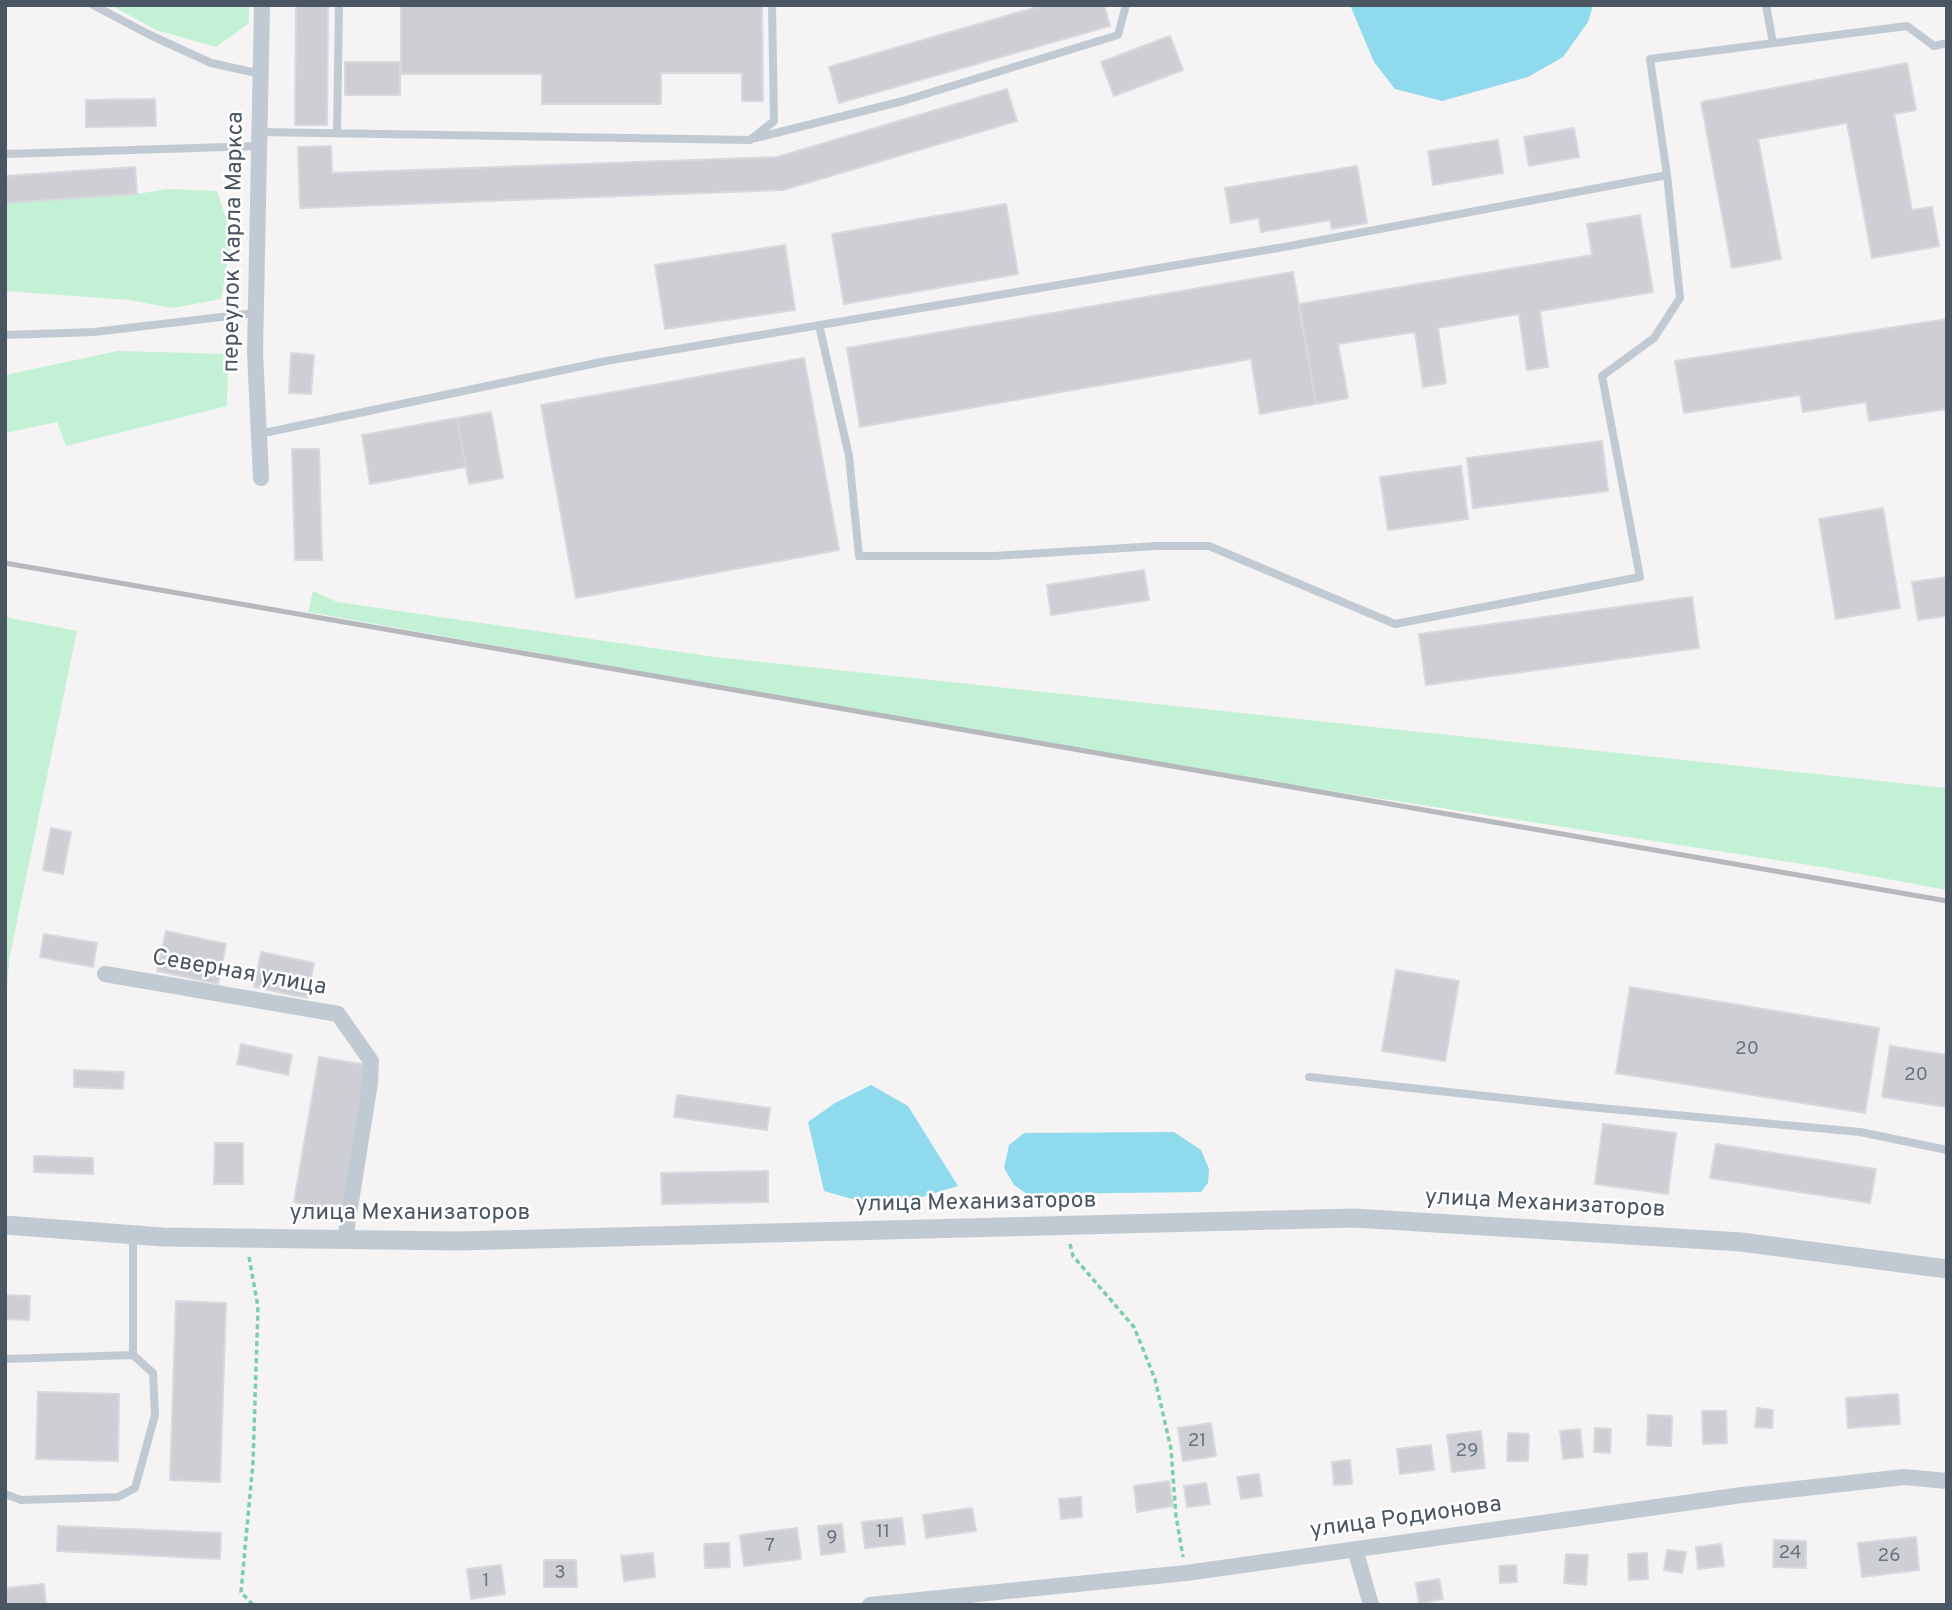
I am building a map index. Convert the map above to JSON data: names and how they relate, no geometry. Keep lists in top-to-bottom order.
{
  "streets": {
    "street": [
      "переулок Карла Маркса",
      "Северная улица",
      "улица Механизаторов",
      "улица Родионова"
    ]
  },
  "crossings": [
    ["Северная улица", "улица Механизаторов"]
  ],
  "house_numbers": [
    "20",
    "20",
    "21",
    "29",
    "11",
    "9",
    "7",
    "24",
    "26",
    "3",
    "1"
  ]
}
